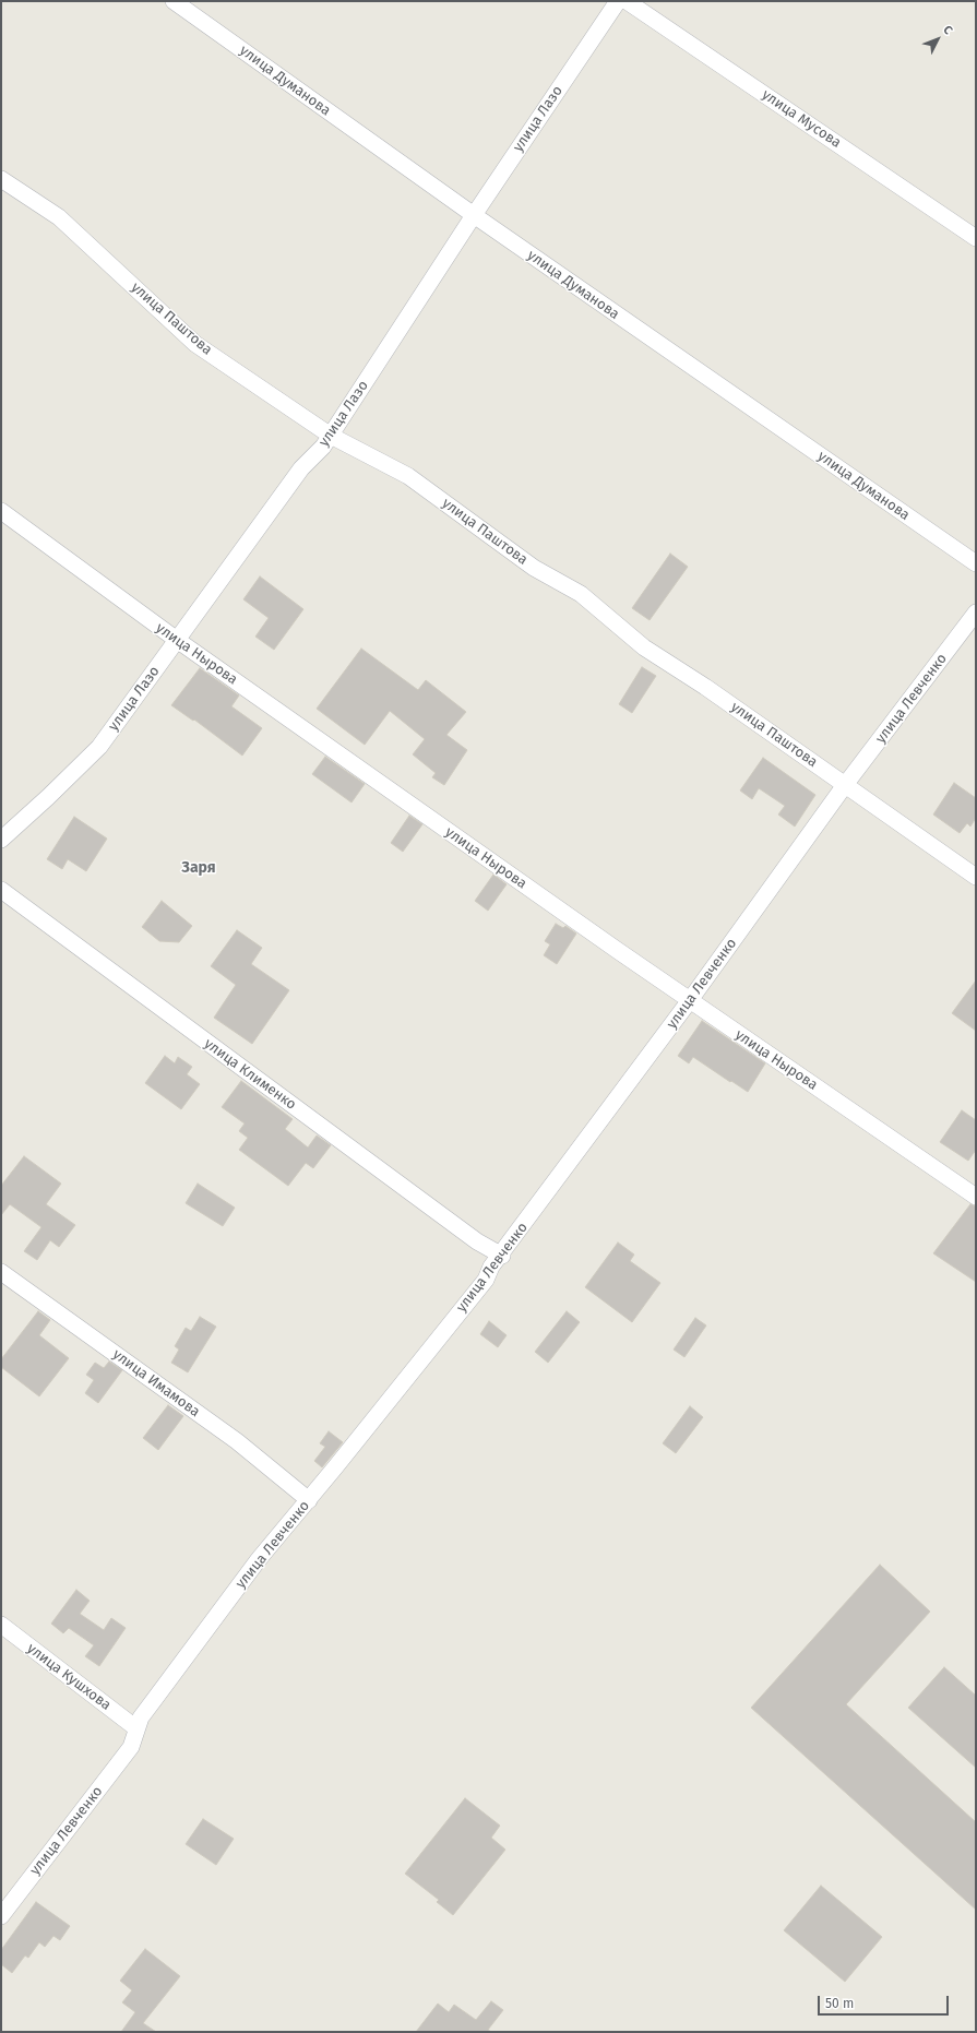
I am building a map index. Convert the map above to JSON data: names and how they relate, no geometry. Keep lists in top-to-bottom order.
{
  "streets": {
    "street": [
      "улица Думанова",
      "улица Лазо",
      "улица Мусова",
      "улица Паштова",
      "улица Нырова",
      "улица Левченко",
      "улица Клименко",
      "улица Имамова",
      "улица Кушхова"
    ]
  },
  "crossings": [
    ["улица Думанова", "улица Лазо"],
    ["улица Лазо", "улица Паштова"],
    ["улица Лазо", "улица Нырова"],
    ["улица Паштова", "улица Левченко"],
    ["улица Нырова", "улица Левченко"],
    ["улица Левченко", "улица Клименко"],
    ["улица Левченко", "улица Имамова"],
    ["улица Левченко", "улица Кушхова"]
  ],
  "districts": ["Заря"],
  "scale_bar": "50 m",
  "north": "top right"
}
